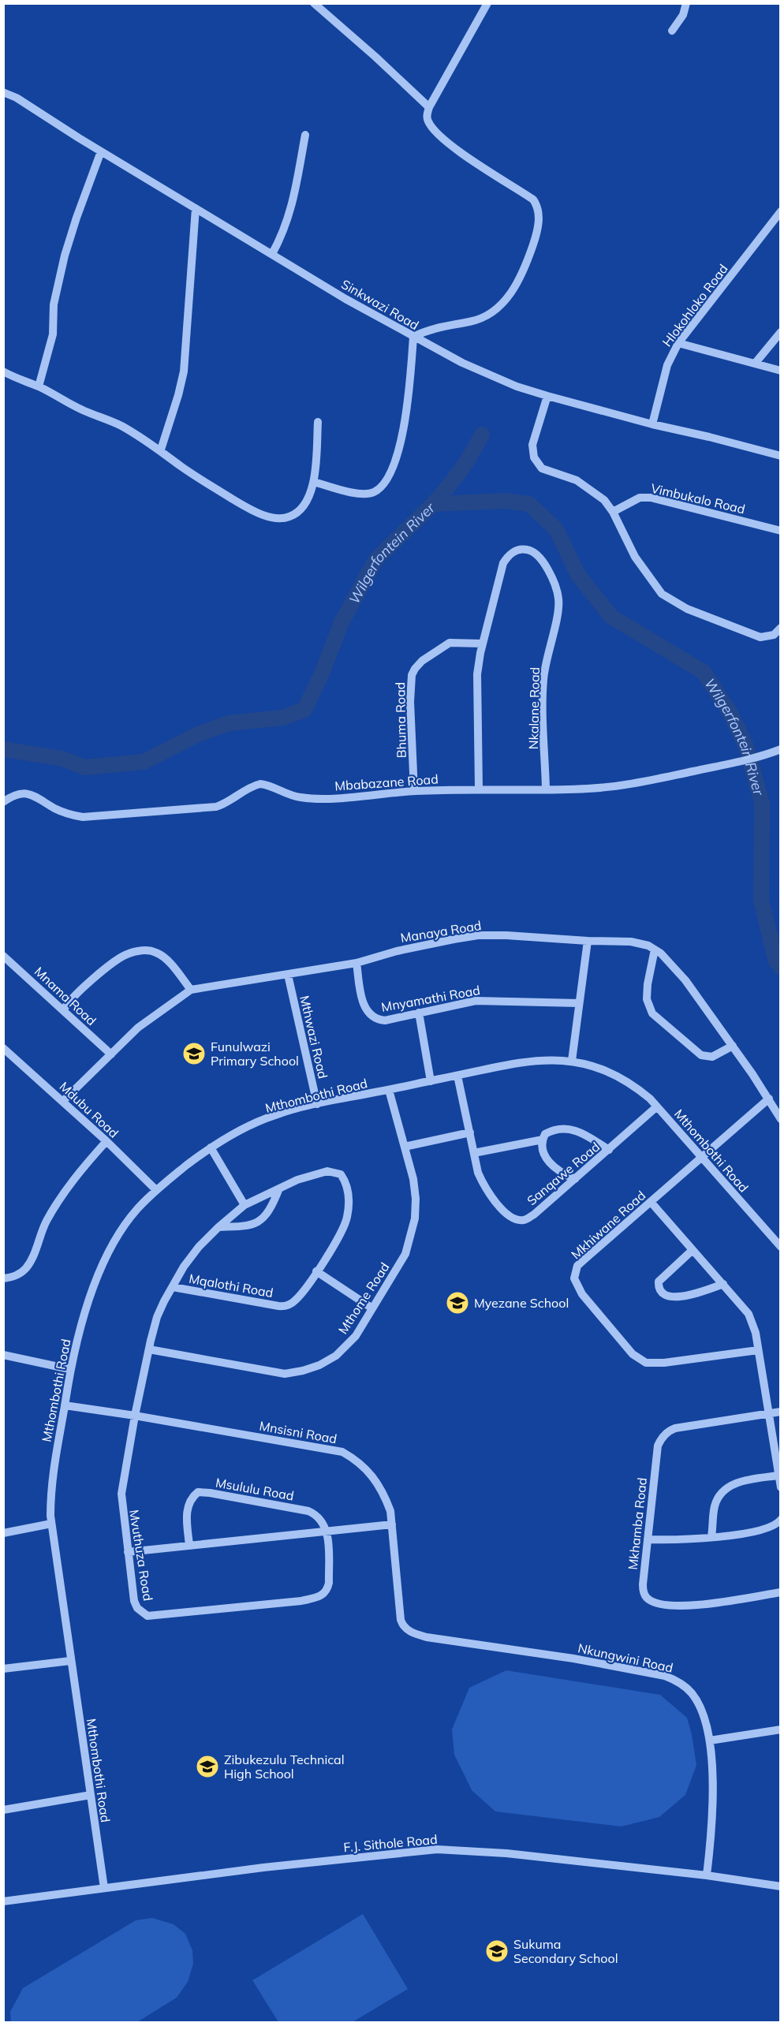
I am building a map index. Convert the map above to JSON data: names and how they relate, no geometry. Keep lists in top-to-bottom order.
{
  "streets": {
    "street": [
      "Sinkwazi Road",
      "Hlokohloko Road",
      "Vimbukalo Road",
      "Nkalane Road",
      "Bhuma Road",
      "Mbabazane Road",
      "Manaya Road",
      "Mnama Road",
      "Mnyamathi Road",
      "Mthwazi Road",
      "Mthombothi Road",
      "Mdubu Road",
      "Sanqawe Road",
      "Mkhiwane Road",
      "Mqalothi Road",
      "Mthome Road",
      "Mnsisni Road",
      "Msululu Road",
      "Mkhamba Road",
      "Mvuthuza Road",
      "Nkungwini Road",
      "F.J. Sithole Road"
    ]
  },
  "crossings": [
    ["Sinkwazi Road", "Hlokohloko Road"],
    ["Nkalane Road", "Bhuma Road"],
    ["Nkalane Road", "Mbabazane Road"],
    ["Bhuma Road", "Mbabazane Road"],
    ["Manaya Road", "Mnama Road"],
    ["Manaya Road", "Mnyamathi Road"],
    ["Manaya Road", "Mthwazi Road"],
    ["Manaya Road", "Mdubu Road"],
    ["Manaya Road", "Mkhiwane Road"],
    ["Mthwazi Road", "Mthombothi Road"],
    ["Mthombothi Road", "Mdubu Road"],
    ["Mthombothi Road", "Sanqawe Road"],
    ["Mthombothi Road", "Mkhiwane Road"],
    ["Mthombothi Road", "Mthome Road"],
    ["Mthombothi Road", "Mnsisni Road"],
    ["Mthombothi Road", "F.J. Sithole Road"],
    ["Mqalothi Road", "Mvuthuza Road"],
    ["Mthome Road", "Mvuthuza Road"],
    ["Mnsisni Road", "Mvuthuza Road"],
    ["Mnsisni Road", "Nkungwini Road"],
    ["Msululu Road", "Mvuthuza Road"],
    ["Nkungwini Road", "F.J. Sithole Road"]
  ],
  "water": ["Wilgerfontein River"],
  "places": {
    "school or university": [
      "Funulwazi Primary School",
      "Myezane School",
      "Zibukezulu Technical High School",
      "Sukuma Secondary School"
    ]
  }
}
